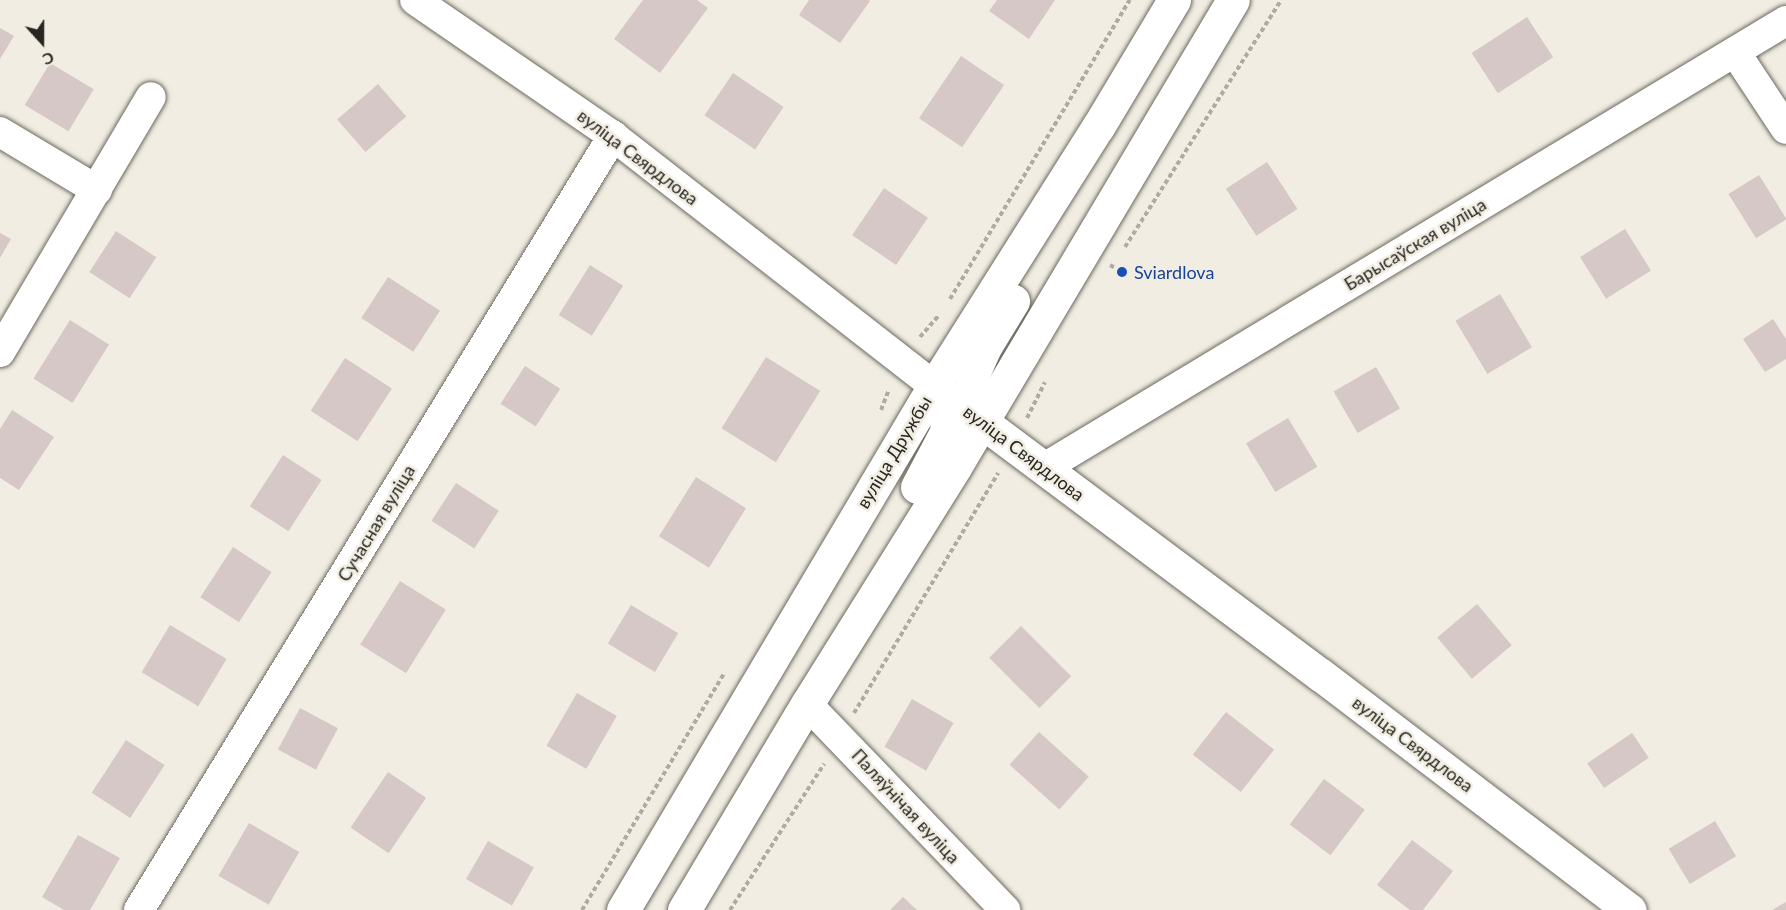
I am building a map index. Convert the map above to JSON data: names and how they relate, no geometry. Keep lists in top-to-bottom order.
{
  "streets": {
    "main road": ["вуліца Свярдлова", "вуліца Дружбы"],
    "street": ["Барысаўская вуліца", "Сучасная вуліца", "Паляўнічая вуліца"]
  },
  "crossings": [
    ["вуліца Свярдлова", "Барысаўская вуліца"],
    ["вуліца Свярдлова", "вуліца Дружбы"],
    ["вуліца Свярдлова", "Сучасная вуліца"]
  ],
  "places": ["Sviardlova"],
  "north": "bottom"
}
